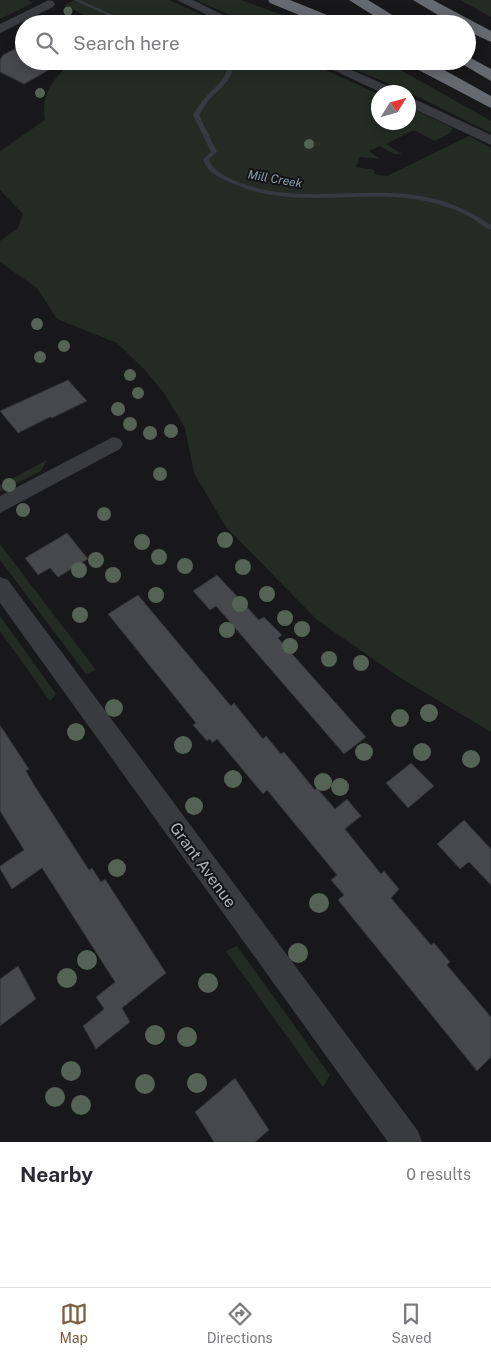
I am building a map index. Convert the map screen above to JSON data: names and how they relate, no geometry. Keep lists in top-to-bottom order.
{
  "streets": {
    "street": ["Grant Avenue"]
  },
  "water": ["Mill Creek"],
  "north": "top right",
  "page": {
    "search": "Search here",
    "heading": ["Nearby", "0 results"],
    "nav": ["Map", "Directions", "Saved"]
  }
}
